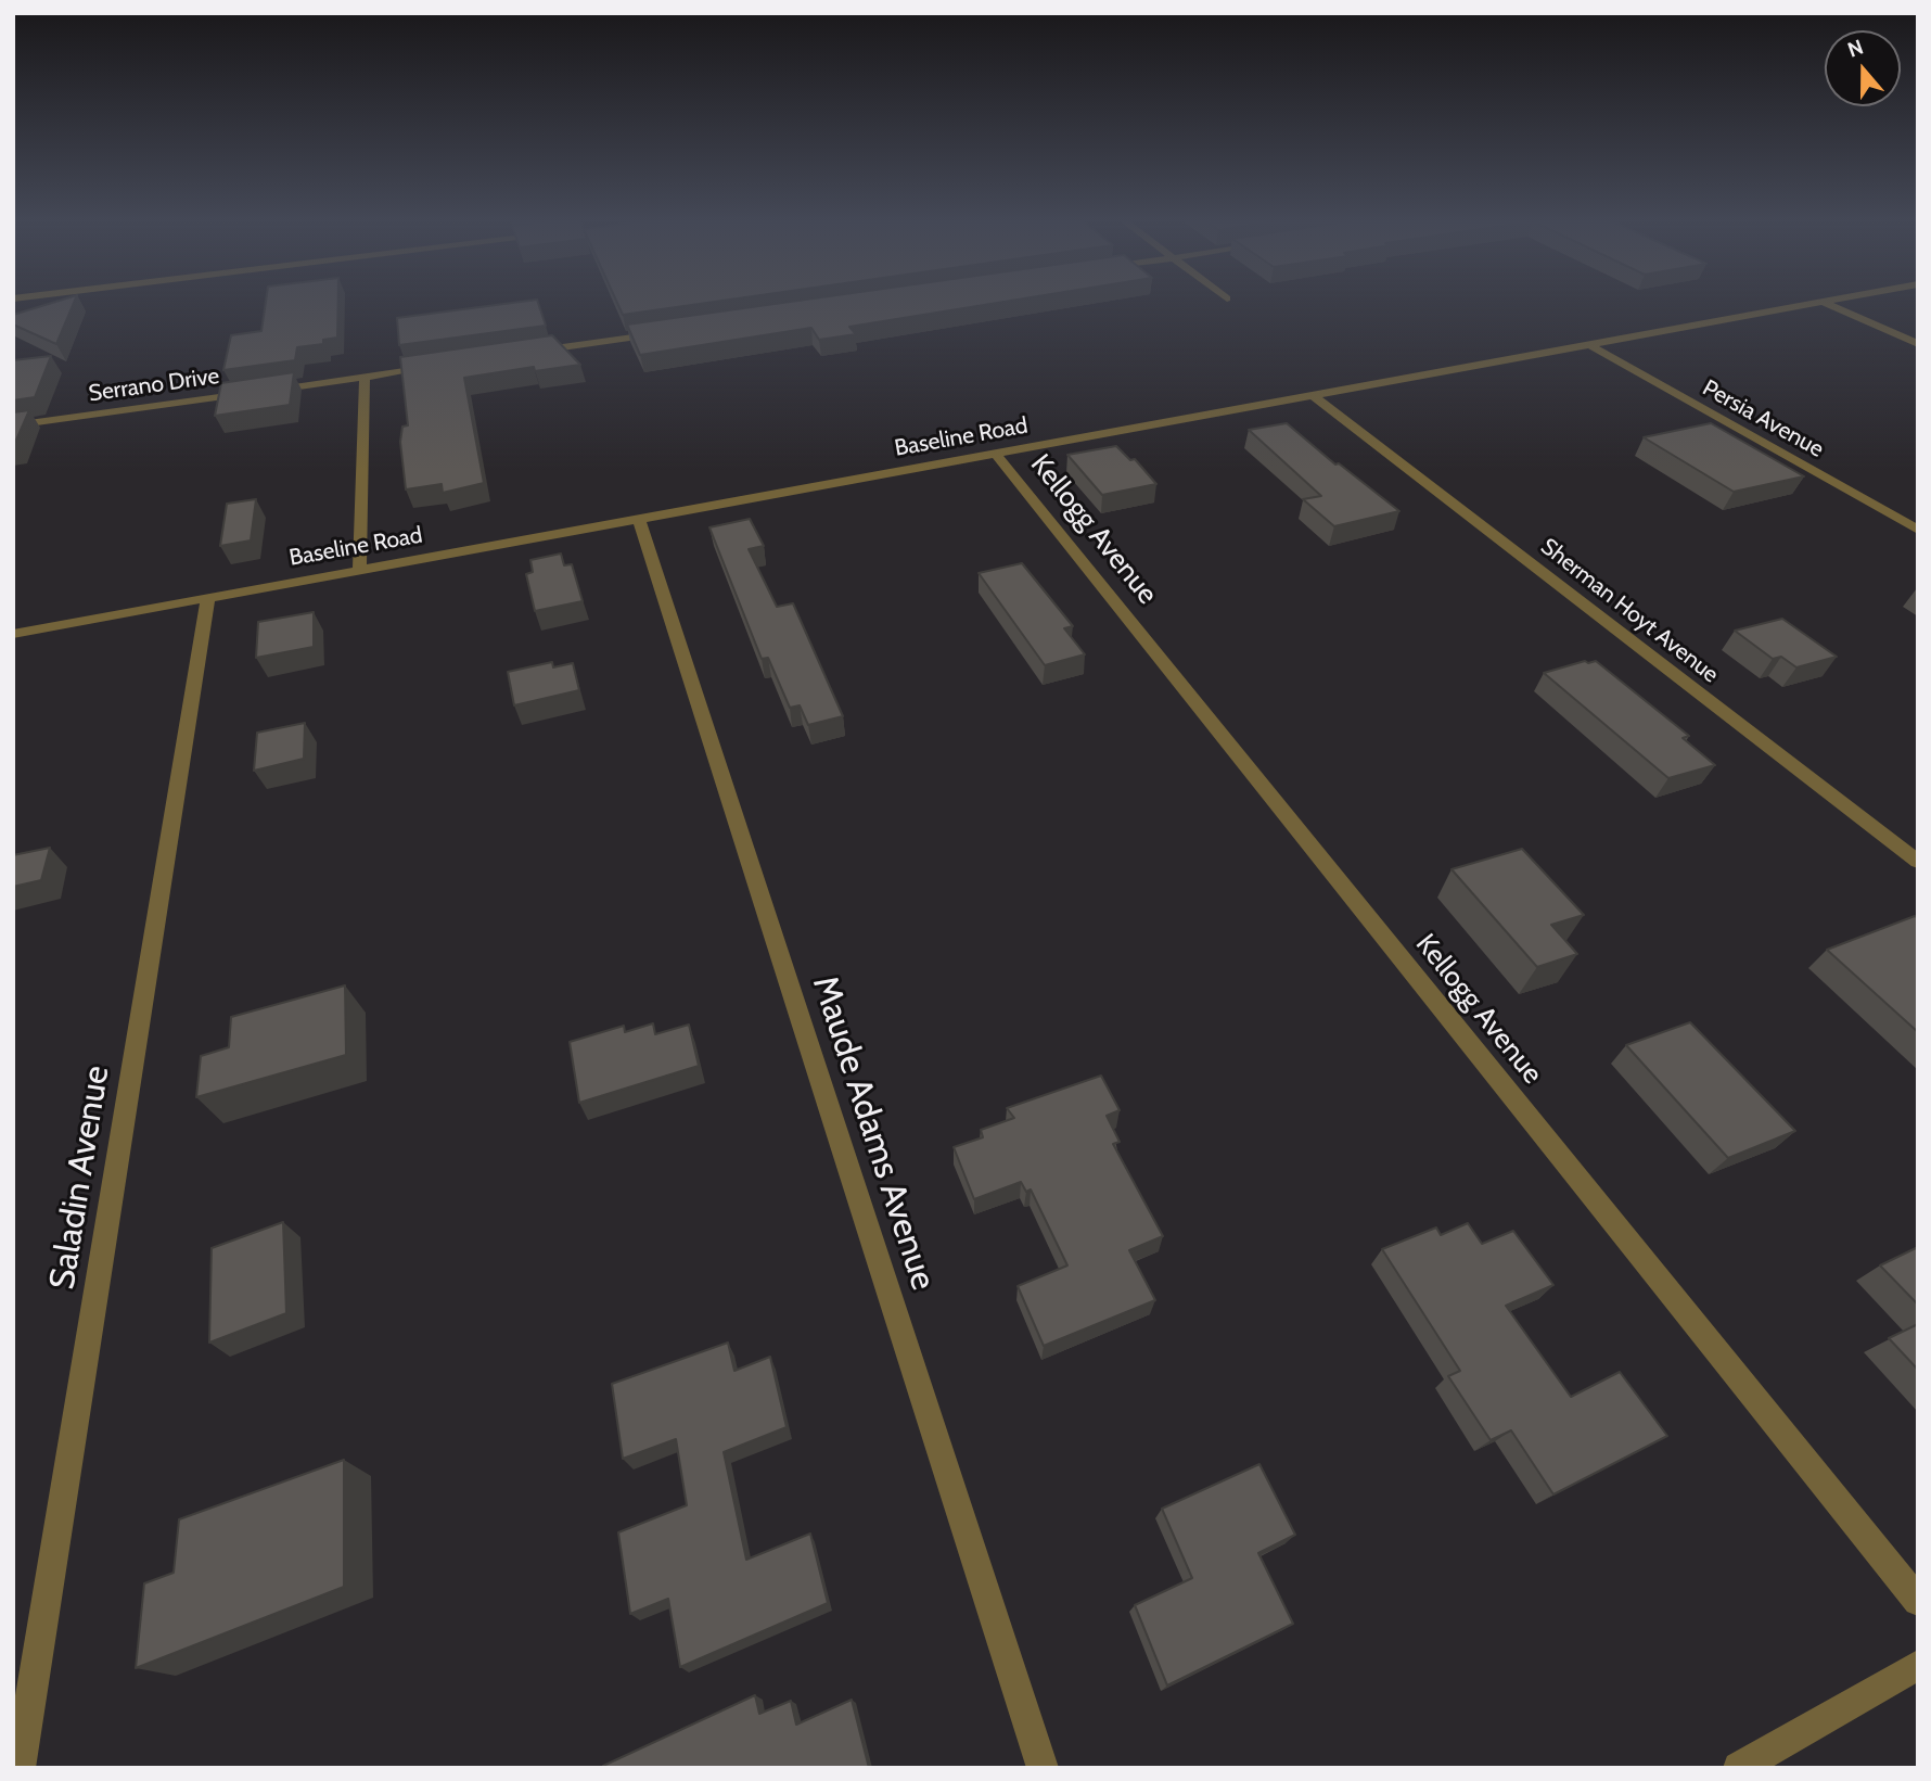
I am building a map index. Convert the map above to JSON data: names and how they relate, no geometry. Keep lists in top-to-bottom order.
{
  "streets": {
    "street": [
      "Serrano Drive",
      "Persia Avenue",
      "Baseline Road",
      "Kellogg Avenue",
      "Sherman Hoyt Avenue",
      "Maude Adams Avenue",
      "Saladin Avenue"
    ]
  },
  "crossings": [
    ["Persia Avenue", "Baseline Road"],
    ["Baseline Road", "Kellogg Avenue"],
    ["Baseline Road", "Sherman Hoyt Avenue"],
    ["Baseline Road", "Maude Adams Avenue"],
    ["Baseline Road", "Saladin Avenue"]
  ],
  "north": "top"
}
